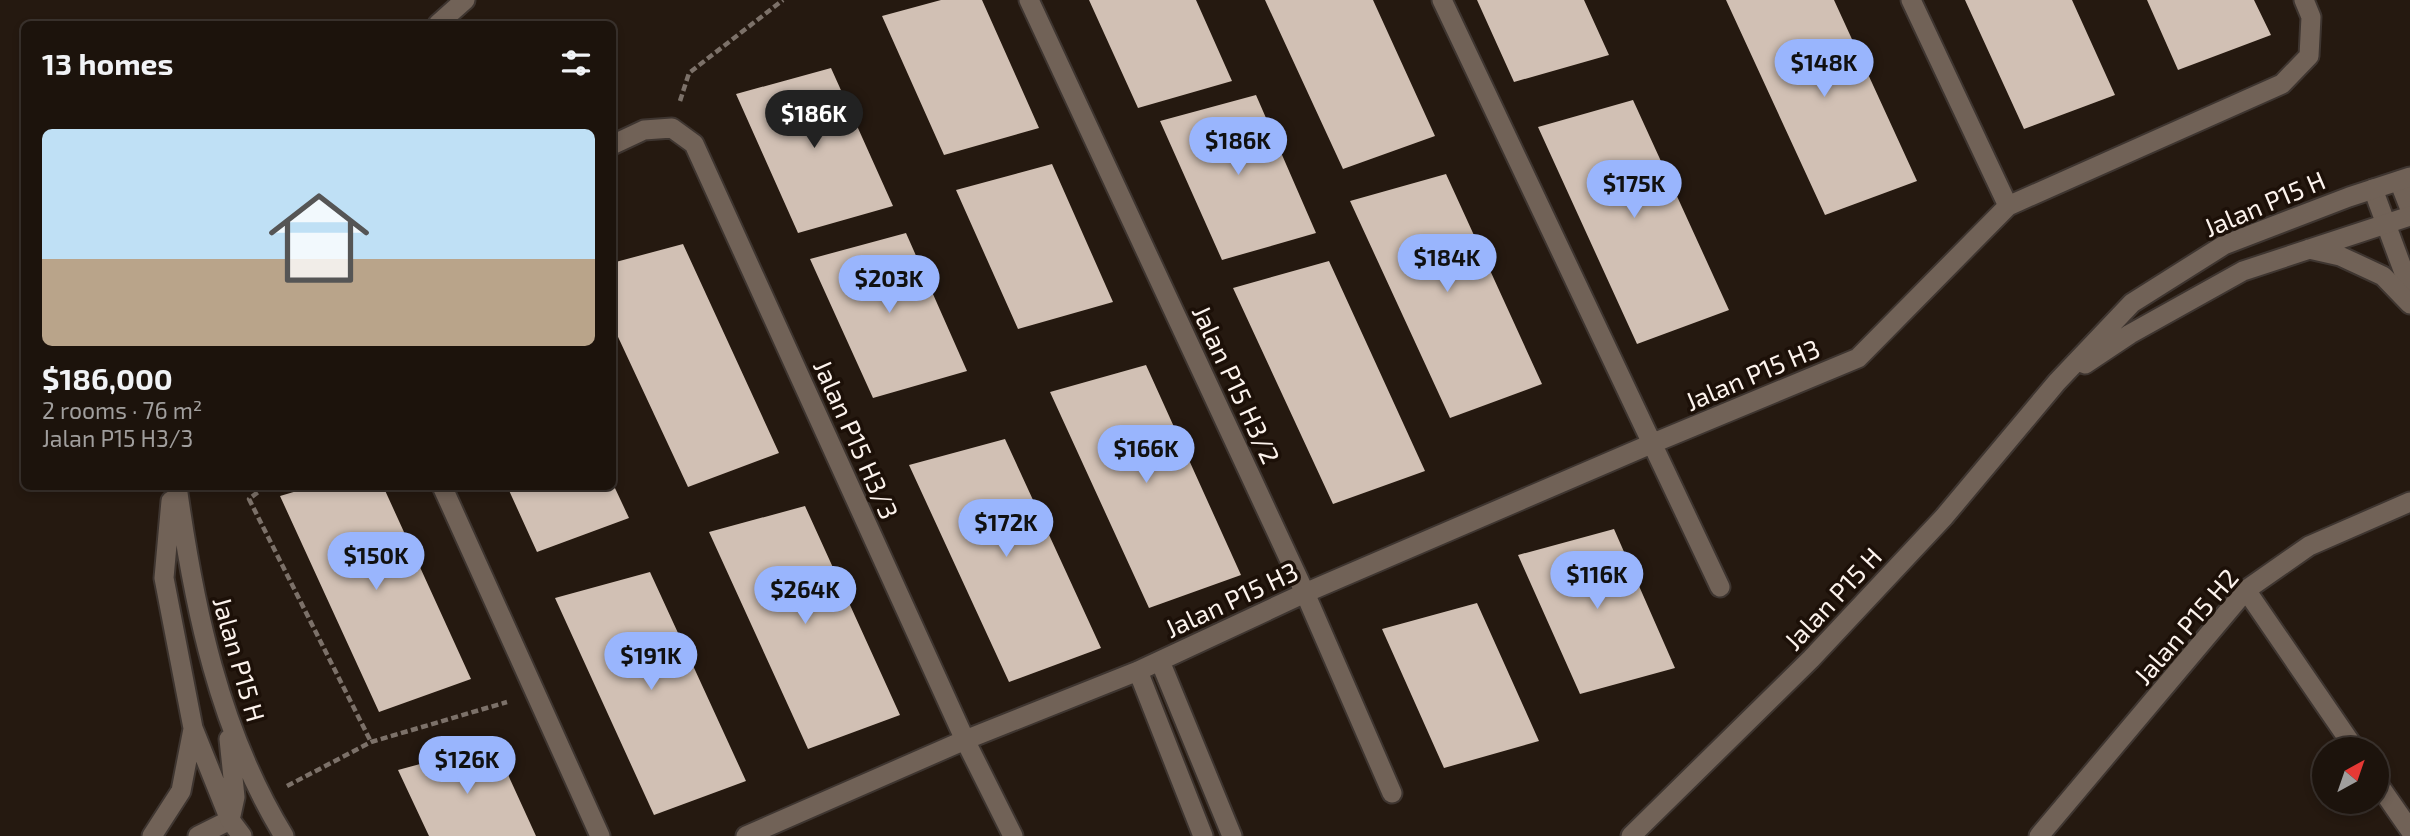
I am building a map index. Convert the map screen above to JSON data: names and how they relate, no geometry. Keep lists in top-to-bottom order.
{
  "streets": {
    "street": [
      "Jalan P15 H",
      "Jalan P15 H3",
      "Jalan P15 H3/2",
      "Jalan P15 H3/3",
      "Jalan P15 H2"
    ]
  },
  "crossings": [
    ["Jalan P15 H3", "Jalan P15 H3/2"],
    ["Jalan P15 H3", "Jalan P15 H3/3"]
  ],
  "north": "top right",
  "page": {
    "heading": "13 homes",
    "price": [
      "$148K",
      "$186K",
      "$186K",
      "$175K",
      "$184K",
      "$203K",
      "$166K",
      "$172K",
      "$150K",
      "$116K",
      "$264K",
      "$191K",
      "$126K"
    ],
    "list": [
      {
        "name": "$186,000",
        "note": "2 rooms · 76 m² · Jalan P15 H3/3"
      }
    ]
  }
}
